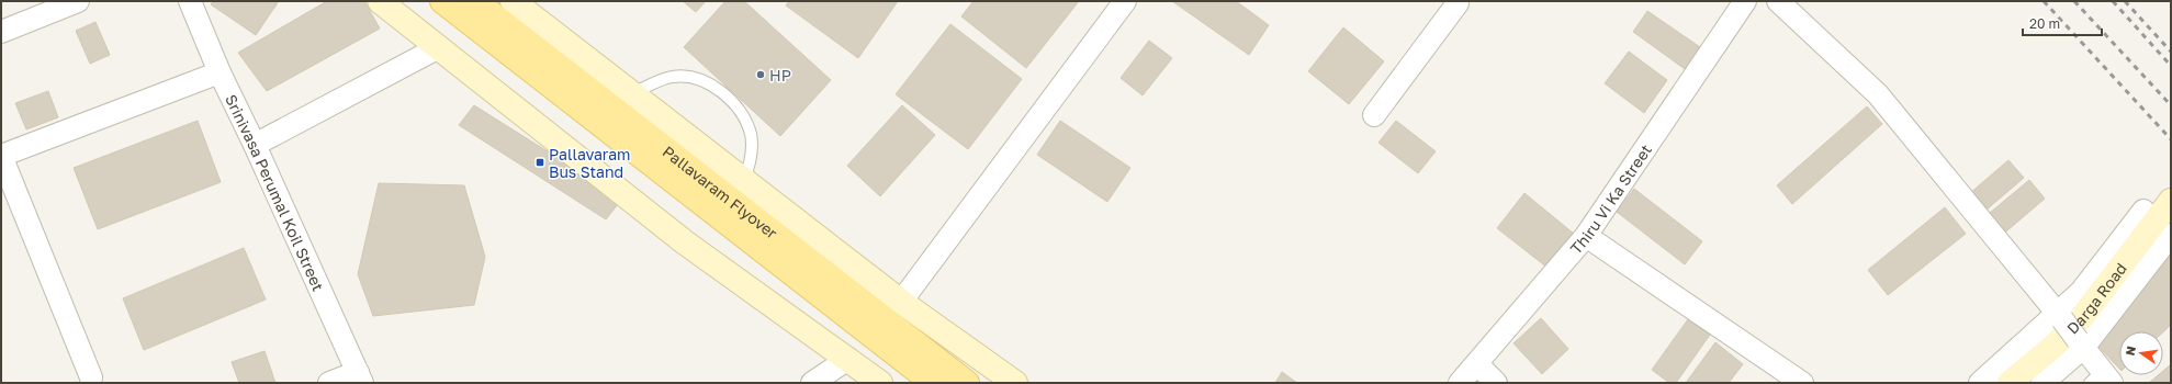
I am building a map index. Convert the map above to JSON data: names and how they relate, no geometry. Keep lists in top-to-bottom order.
{
  "streets": {
    "main road": ["Pallavaram Flyover"],
    "street": ["Srinivasa Perumal Koil Street", "Thiru Vi Ka Street", "Darga Road"]
  },
  "places": {
    "other": ["HP"],
    "transit": ["Pallavaram Bus Stand"]
  },
  "scale_bar": "20 m",
  "north": "left"
}
